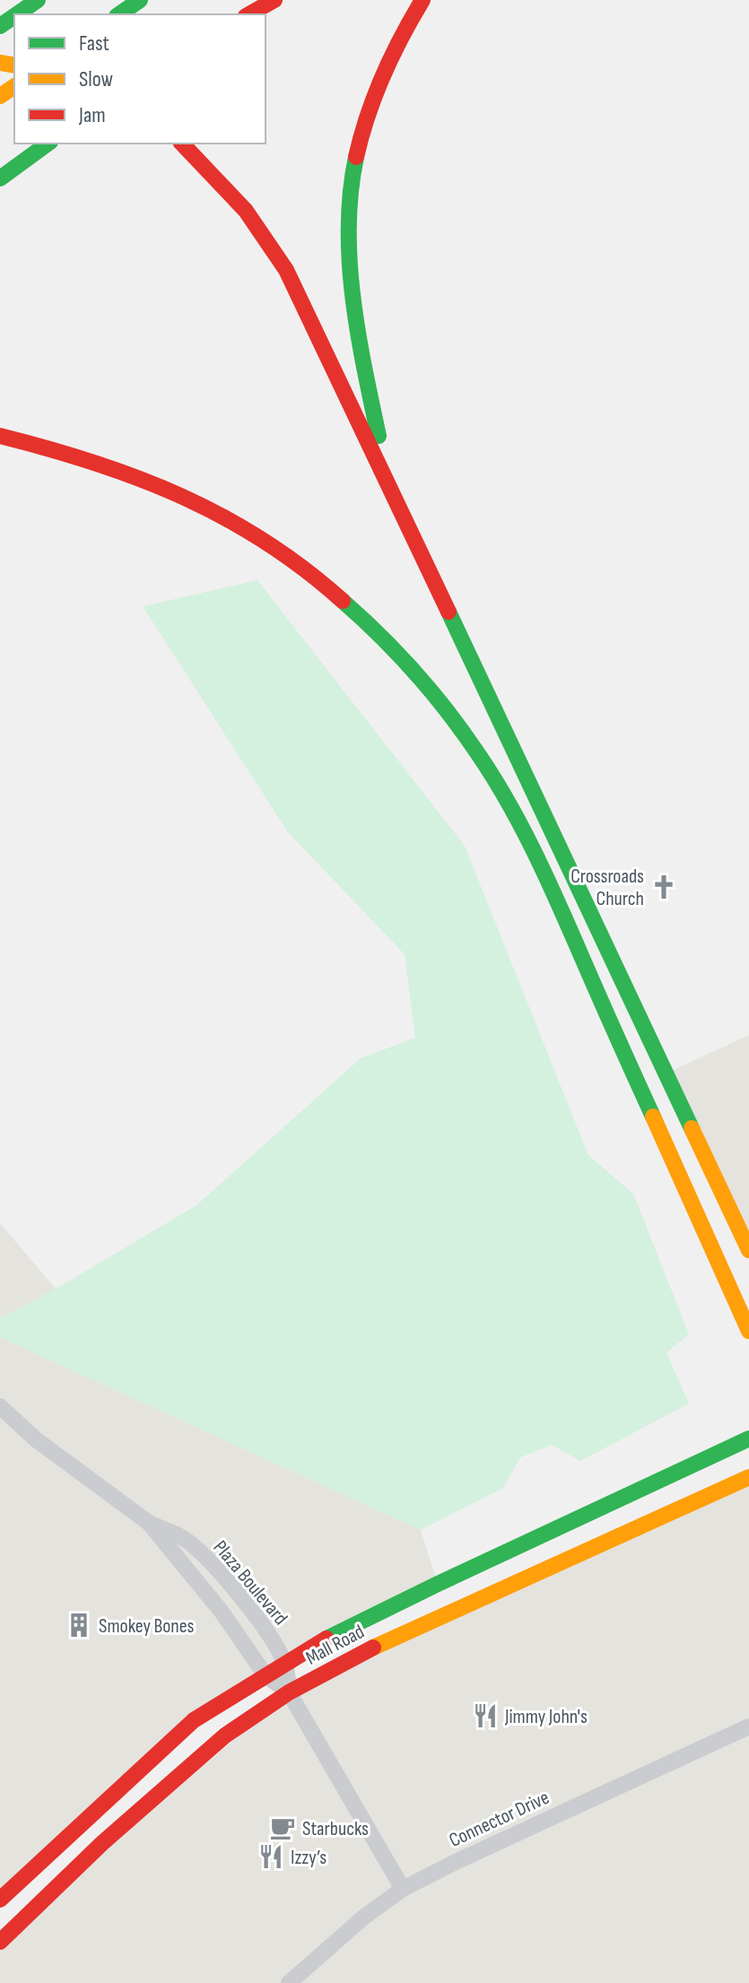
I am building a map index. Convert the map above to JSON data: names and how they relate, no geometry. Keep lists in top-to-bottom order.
{
  "streets": {
    "main road": ["Mall Road"],
    "street": ["Plaza Boulevard", "Connector Drive"]
  },
  "crossings": [
    ["Plaza Boulevard", "Mall Road"],
    ["Plaza Boulevard", "Connector Drive"]
  ],
  "places": {
    "church": ["Crossroads Church"],
    "building": ["Smokey Bones"],
    "restaurant": ["Jimmy John's", "Izzy’s"],
    "cafe": ["Starbucks"]
  },
  "legend": ["Fast", "Slow", "Jam"]
}
